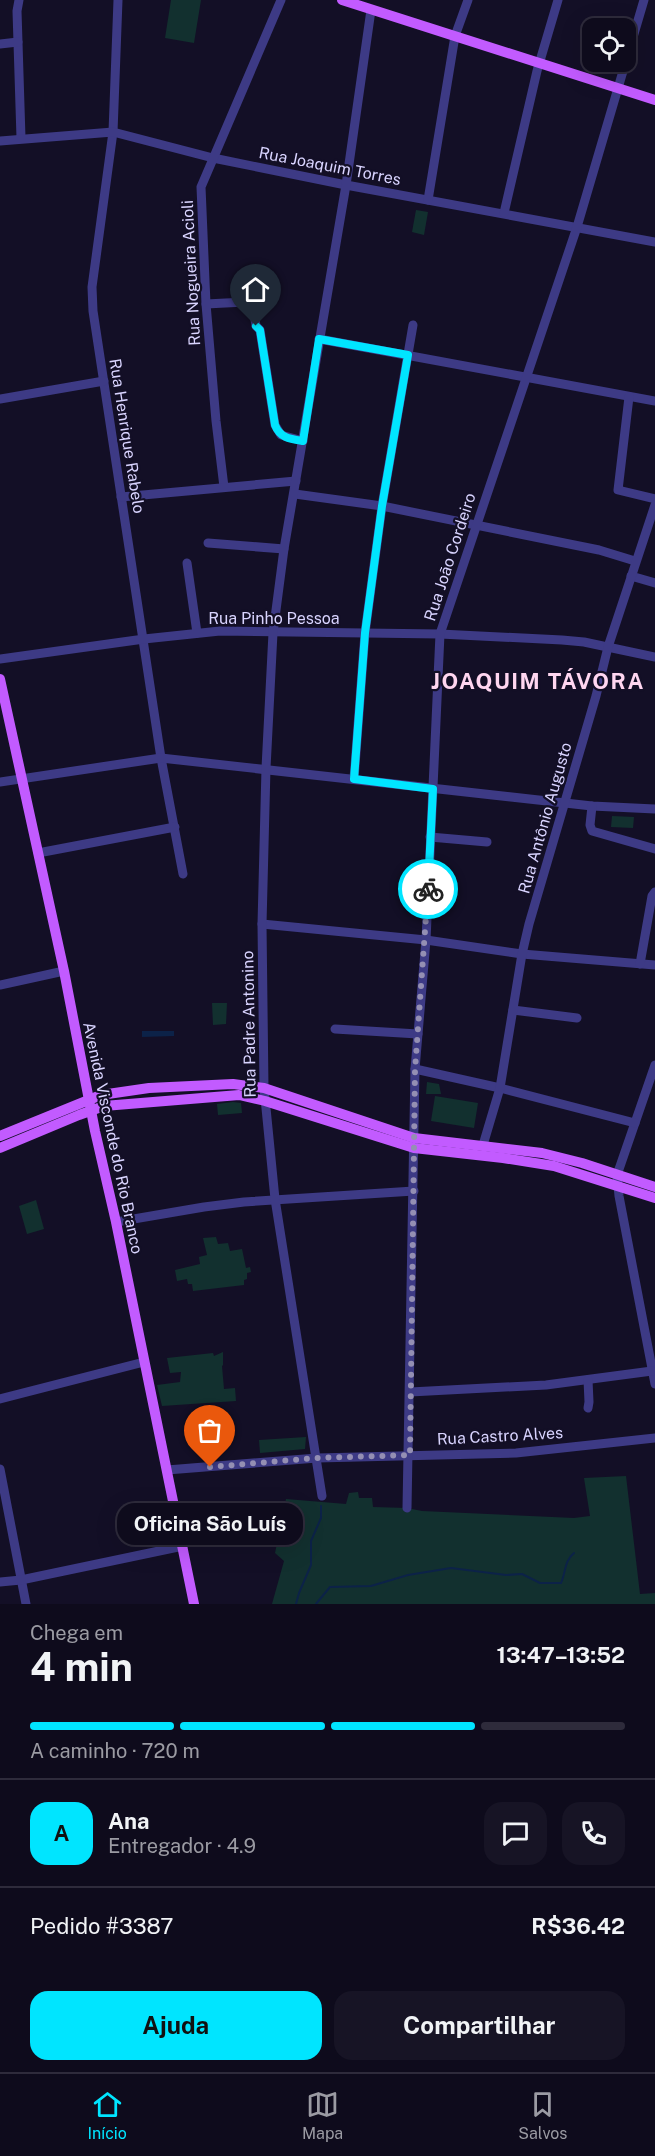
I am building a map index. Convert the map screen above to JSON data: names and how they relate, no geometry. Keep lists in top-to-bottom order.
{
  "streets": {
    "main road": ["Avenida Visconde do Rio Branco"],
    "street": [
      "Rua Joaquim Torres",
      "Rua Nogueira Acioli",
      "Rua Henrique Rabelo",
      "Rua João Cordeiro",
      "Rua Pinho Pessoa",
      "Rua Antônio Augusto",
      "Rua Padre Antonino",
      "Rua Castro Alves"
    ]
  },
  "crossings": [
    ["Rua Joaquim Torres", "Rua Nogueira Acioli"],
    ["Rua Joaquim Torres", "Rua Henrique Rabelo"],
    ["Rua Joaquim Torres", "Rua João Cordeiro"],
    ["Rua Joaquim Torres", "Rua Padre Antonino"],
    ["Rua Henrique Rabelo", "Rua Pinho Pessoa"],
    ["Rua João Cordeiro", "Rua Pinho Pessoa"],
    ["Rua João Cordeiro", "Rua Castro Alves"],
    ["Rua Pinho Pessoa", "Rua Antônio Augusto"],
    ["Rua Pinho Pessoa", "Rua Padre Antonino"],
    ["Rua Padre Antonino", "Rua Castro Alves"],
    ["Avenida Visconde do Rio Branco", "Rua Castro Alves"]
  ],
  "districts": ["JOAQUIM TÁVORA"],
  "places": ["Oficina São Luís"],
  "page": {
    "bubble": "Oficina São Luís",
    "heading": ["4 min", "Chega em", "13:47–13:52"],
    "panel": [
      "Ana",
      "Entregador · 4.9",
      "Pedido #3387",
      "R$36.42"
    ],
    "bar": "A caminho · 720 m",
    "round": "A",
    "buttons": ["Ajuda", "Compartilhar"],
    "tabs": ["Início", "Mapa", "Salvos"]
  }
}
